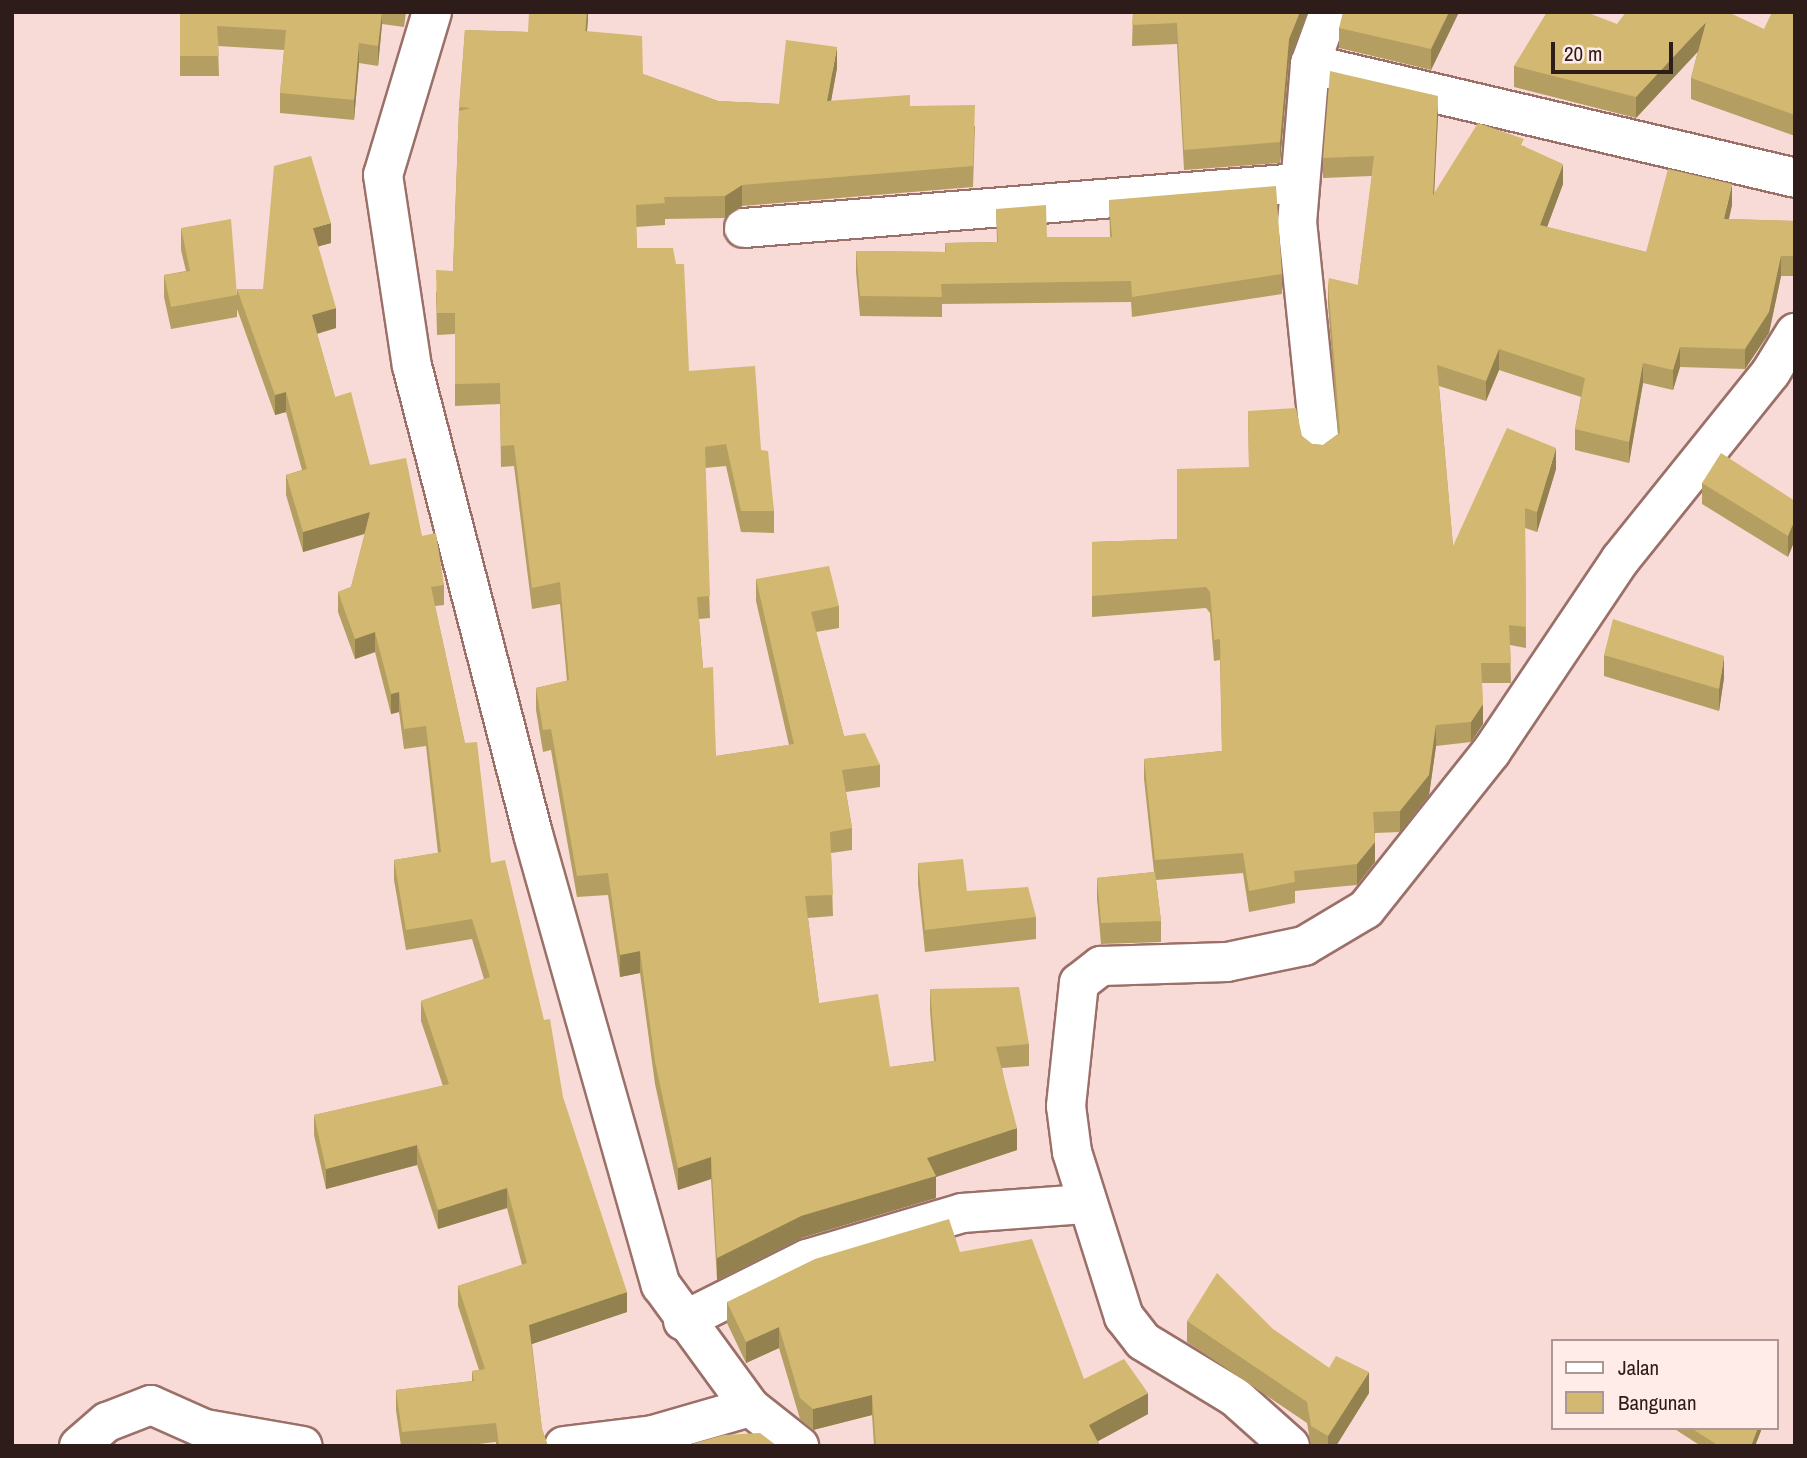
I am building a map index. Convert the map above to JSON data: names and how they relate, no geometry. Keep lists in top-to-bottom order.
{
  "legend": ["Jalan", "Bangunan"],
  "scale_bar": "20 m"
}
